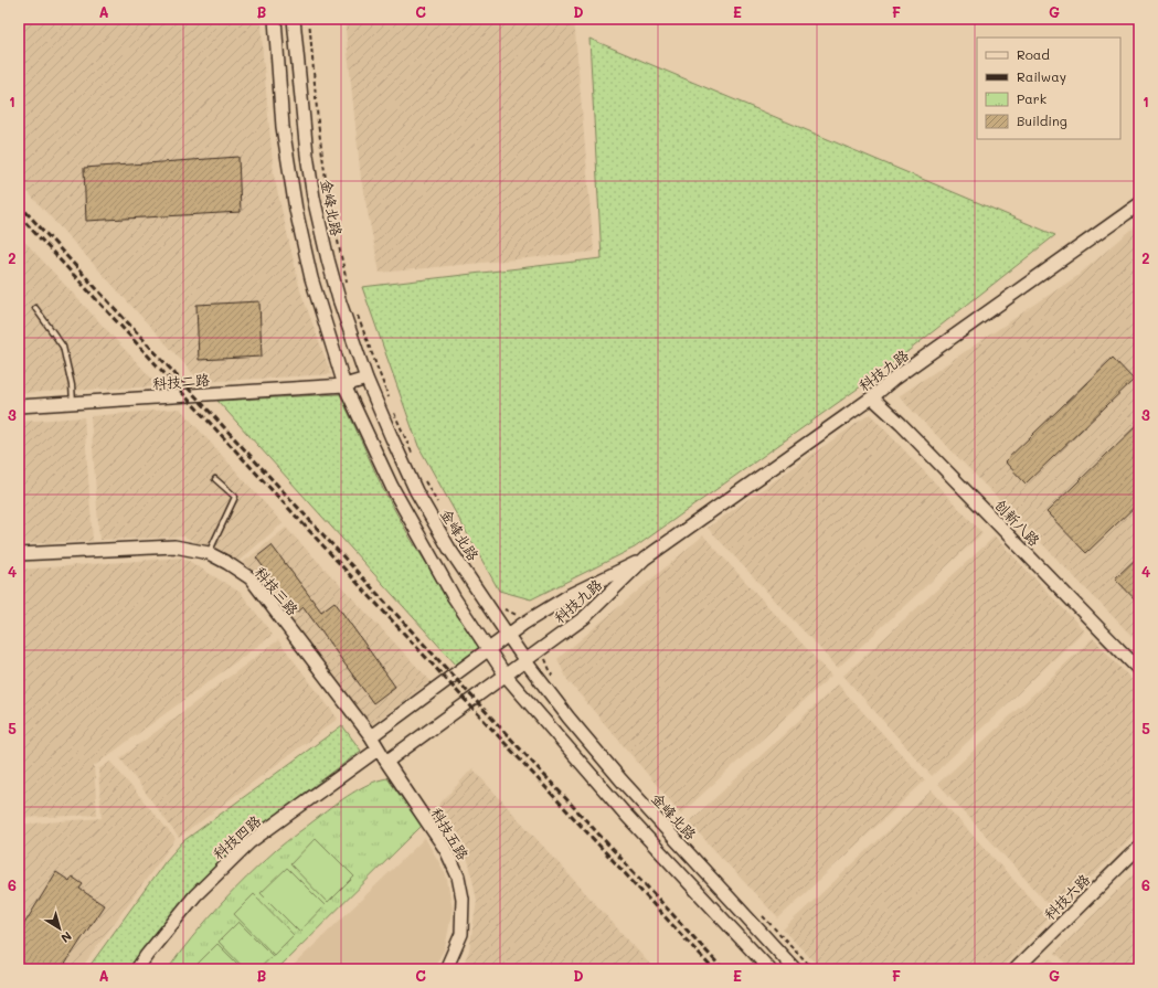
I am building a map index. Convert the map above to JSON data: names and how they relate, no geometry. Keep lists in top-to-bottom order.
{
  "streets": {
    "street": [
      "金峰北路",
      "科技九路",
      "科技二路",
      "创新八路",
      "科技三路",
      "科技五路",
      "科技四路",
      "科技六路"
    ]
  },
  "crossings": [
    ["金峰北路", "科技九路"],
    ["金峰北路", "科技二路"],
    ["科技九路", "创新八路"],
    ["科技三路", "科技五路"],
    ["科技三路", "科技四路"],
    ["科技五路", "科技四路"]
  ],
  "legend": [
    "Road",
    "Railway",
    "Park",
    "Building"
  ],
  "north": "bottom right",
  "grid": {
    "columns": [
      "A",
      "B",
      "C",
      "D",
      "E",
      "F",
      "G"
    ],
    "rows": [
      "1",
      "2",
      "3",
      "4",
      "5",
      "6"
    ]
  }
}
